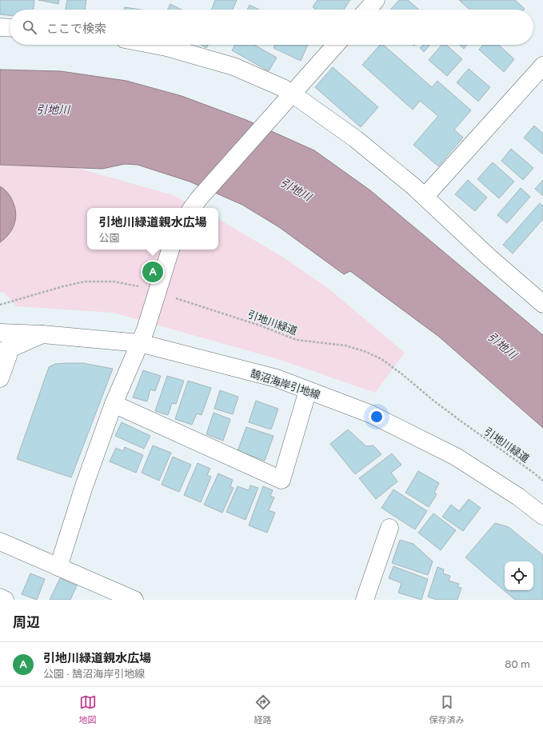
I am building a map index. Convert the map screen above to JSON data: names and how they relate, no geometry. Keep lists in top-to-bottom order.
{
  "streets": {
    "street": ["鵠沼海岸引地線"],
    "path": ["引地川緑道"]
  },
  "water": ["引地川"],
  "page": {
    "search": "ここで検索",
    "popup": ["引地川緑道親水広場", "公園"],
    "pins": "A",
    "heading": "周辺",
    "list": [
      {
        "mark": "A",
        "name": "引地川緑道親水広場",
        "note": "公園 · 鵠沼海岸引地線",
        "value": "80 m"
      }
    ],
    "nav": ["地図", "経路", "保存済み"]
  }
}
